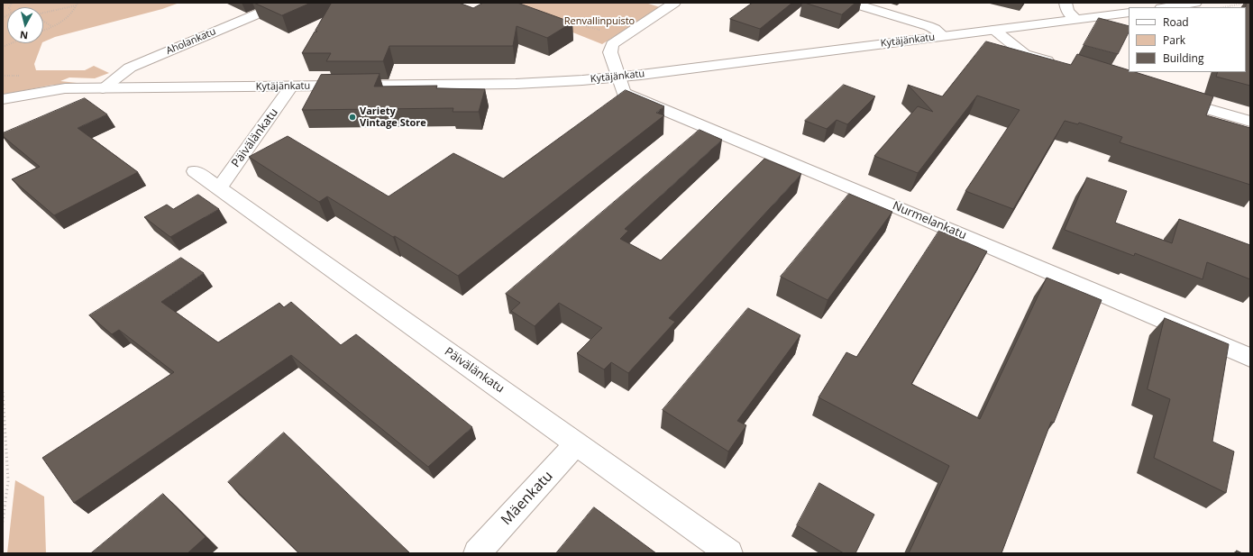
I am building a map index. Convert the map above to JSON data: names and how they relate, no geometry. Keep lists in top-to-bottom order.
{
  "streets": {
    "street": [
      "Kytäjänkatu",
      "Aholankatu",
      "Päivälänkatu",
      "Nurmelankatu",
      "Mäenkatu"
    ]
  },
  "crossings": [
    ["Kytäjänkatu", "Aholankatu"],
    ["Kytäjänkatu", "Päivälänkatu"],
    ["Kytäjänkatu", "Nurmelankatu"],
    ["Päivälänkatu", "Mäenkatu"]
  ],
  "parks": ["Renvallinpuisto"],
  "places": ["Variety Vintage Store"],
  "legend": ["Road", "Park", "Building"],
  "north": "bottom"
}
